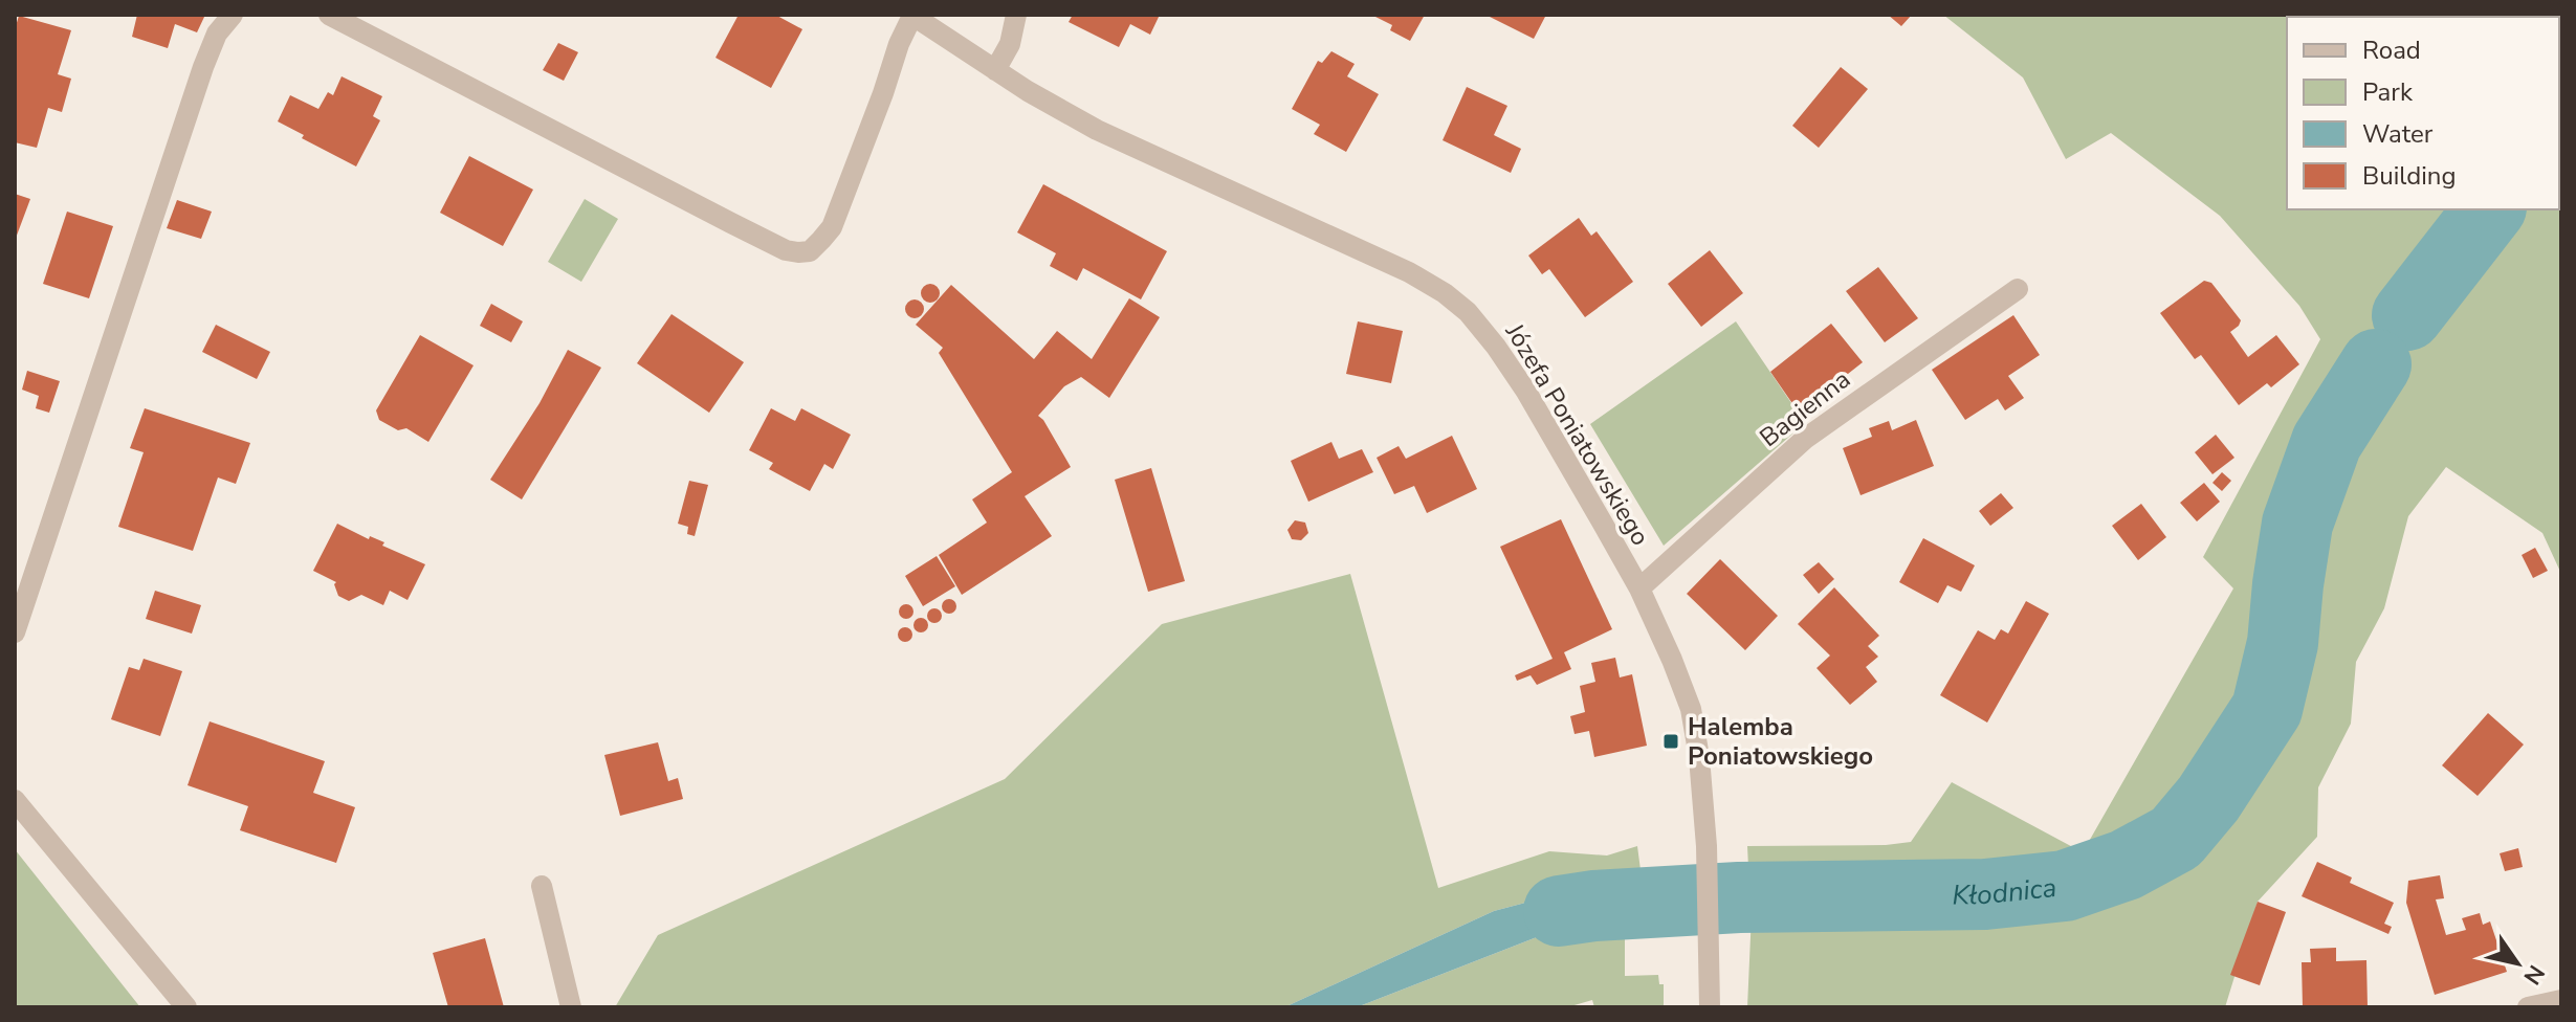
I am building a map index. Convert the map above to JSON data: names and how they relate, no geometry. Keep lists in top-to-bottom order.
{
  "streets": {
    "street": ["Bagienna", "Józefa Poniatowskiego"]
  },
  "crossings": [
    ["Bagienna", "Józefa Poniatowskiego"]
  ],
  "water": ["Kłodnica"],
  "places": {
    "transit": ["Halemba Poniatowskiego"]
  },
  "legend": [
    "Road",
    "Park",
    "Water",
    "Building"
  ],
  "north": "bottom right"
}
